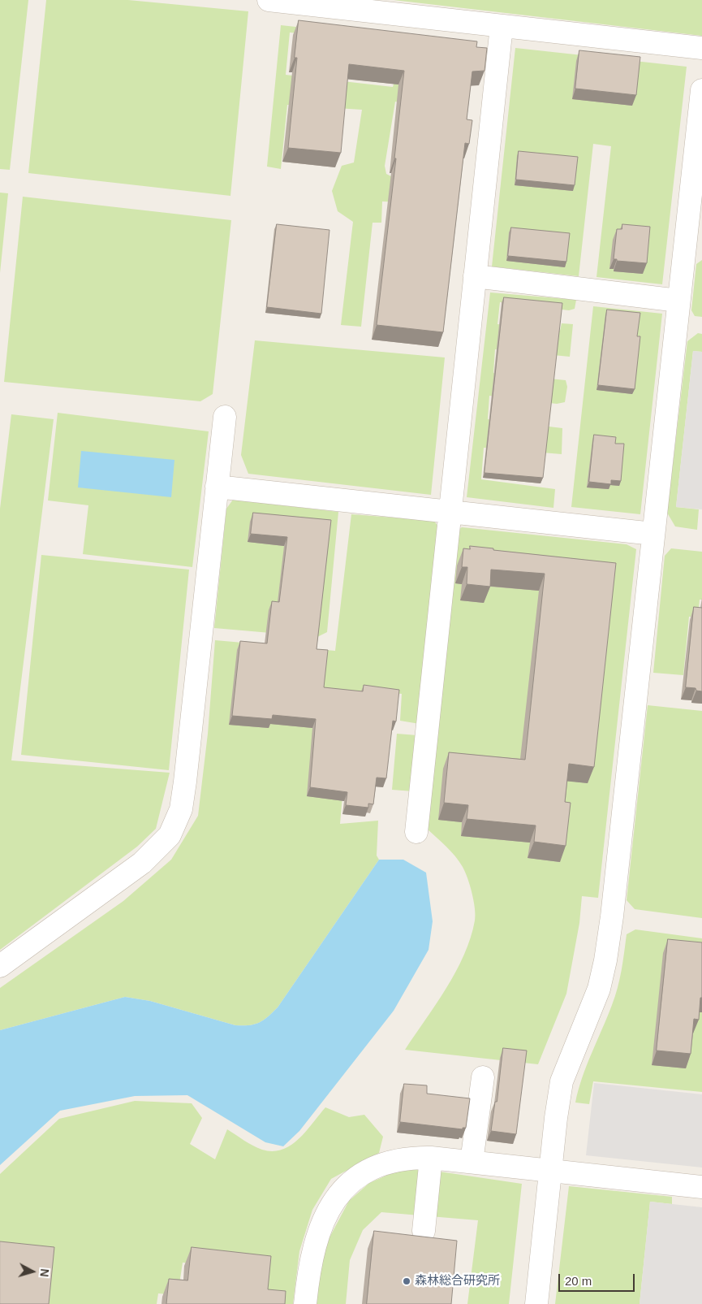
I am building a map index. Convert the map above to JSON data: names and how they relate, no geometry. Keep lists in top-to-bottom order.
{
  "places": ["森林総合研究所"],
  "scale_bar": "20 m",
  "north": "right"
}
